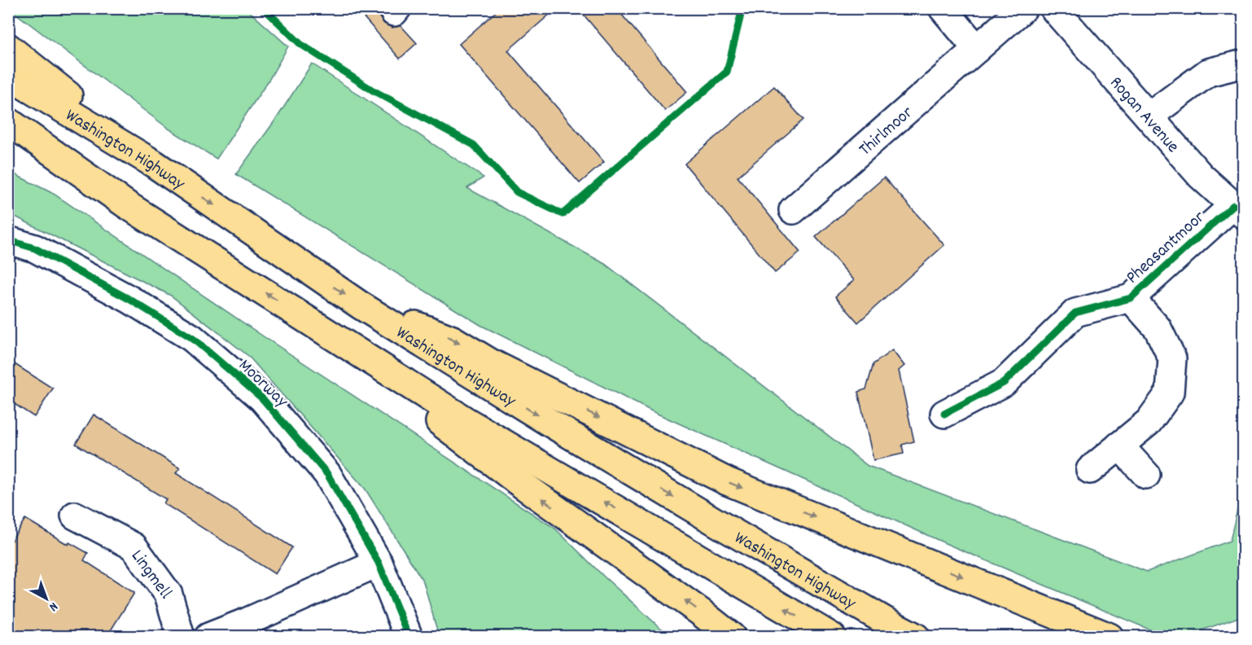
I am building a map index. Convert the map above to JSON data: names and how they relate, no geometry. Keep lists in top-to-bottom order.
{
  "streets": {
    "main road": ["Washington Highway"],
    "street": [
      "Rogan Avenue",
      "Thirlmoor",
      "Pheasantmoor",
      "Moorway",
      "Lingmell"
    ]
  },
  "crossings": [
    ["Rogan Avenue", "Pheasantmoor"]
  ],
  "north": "bottom right"
}
